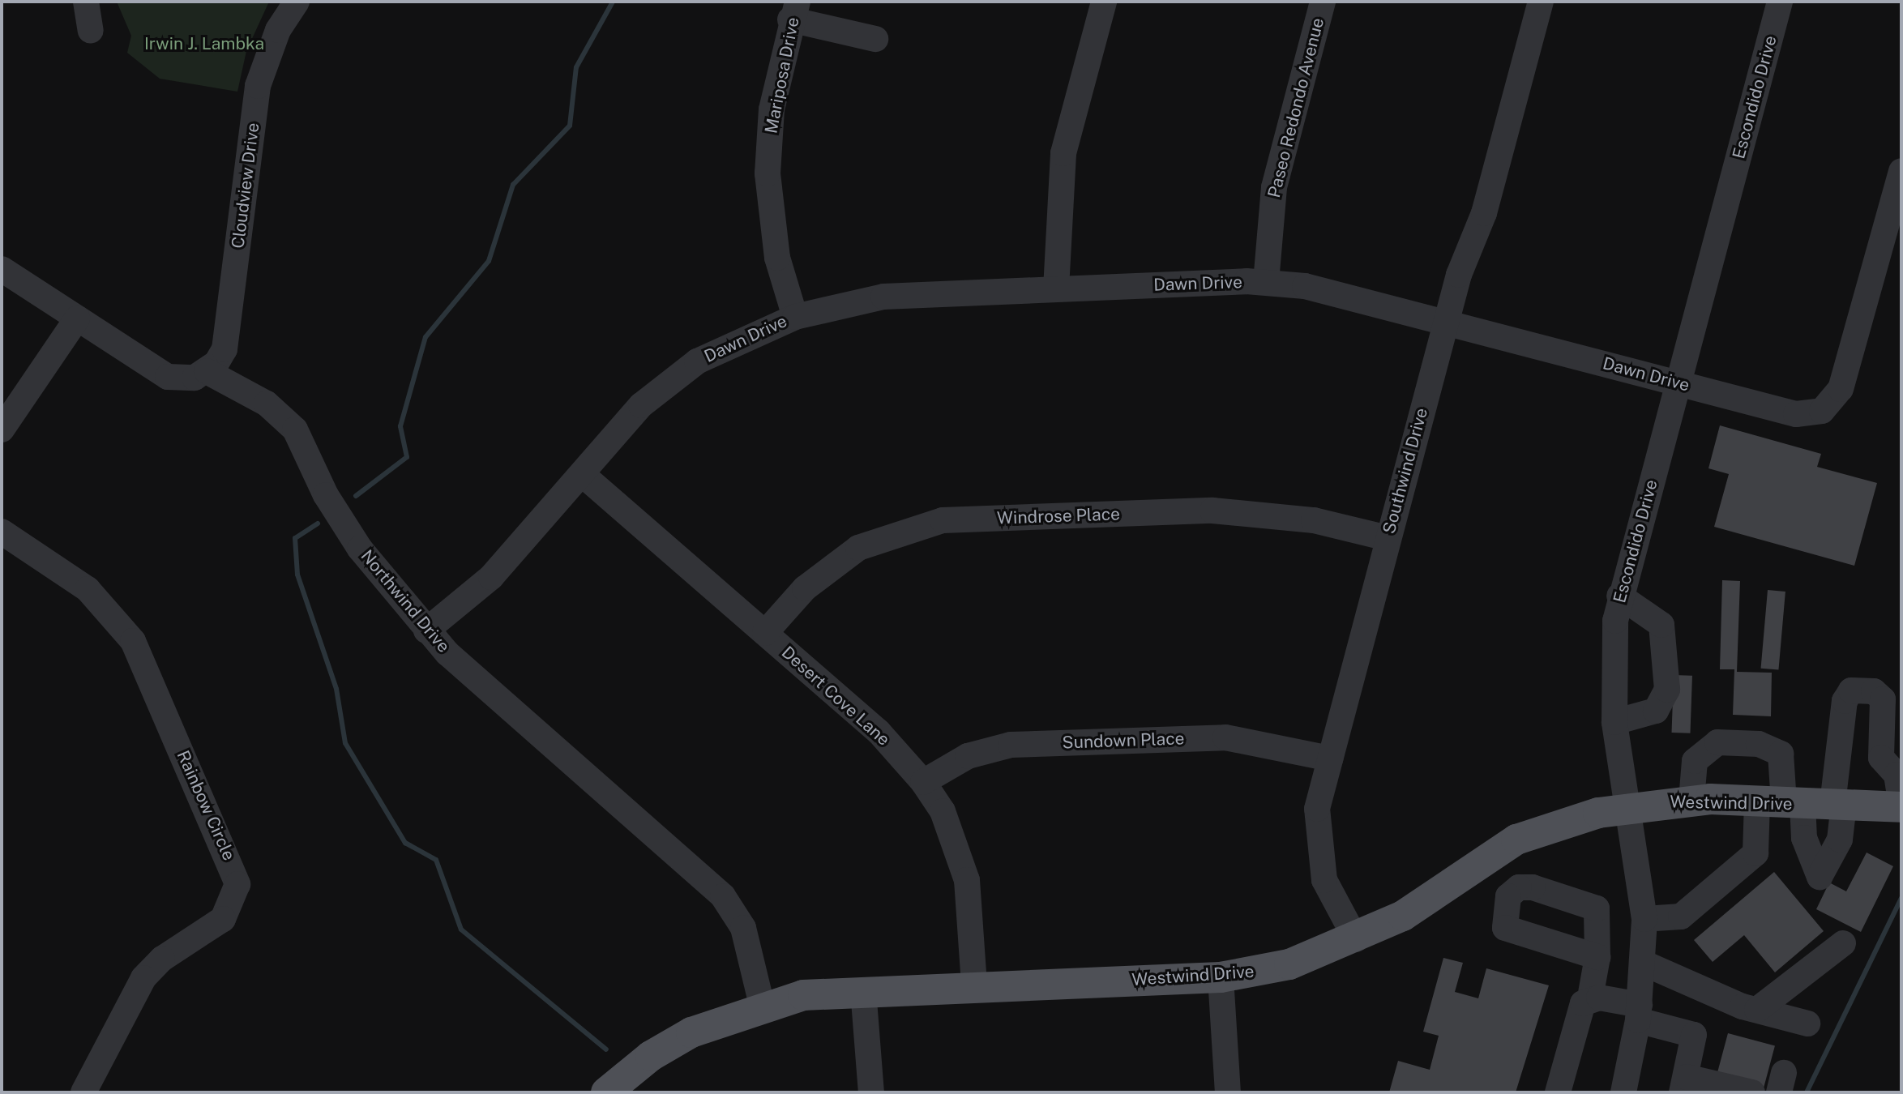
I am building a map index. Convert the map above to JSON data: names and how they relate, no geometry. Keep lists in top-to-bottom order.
{
  "streets": {
    "main road": ["Westwind Drive"],
    "street": [
      "Mariposa Drive",
      "Escondido Drive",
      "Paseo Redondo Avenue",
      "Cloudview Drive",
      "Dawn Drive",
      "Southwind Drive",
      "Windrose Place",
      "Northwind Drive",
      "Desert Cove Lane",
      "Sundown Place",
      "Rainbow Circle"
    ]
  },
  "crossings": [
    ["Mariposa Drive", "Dawn Drive"],
    ["Escondido Drive", "Dawn Drive"],
    ["Escondido Drive", "Westwind Drive"],
    ["Paseo Redondo Avenue", "Dawn Drive"],
    ["Cloudview Drive", "Northwind Drive"],
    ["Dawn Drive", "Southwind Drive"],
    ["Dawn Drive", "Northwind Drive"],
    ["Dawn Drive", "Desert Cove Lane"],
    ["Southwind Drive", "Windrose Place"],
    ["Southwind Drive", "Sundown Place"],
    ["Southwind Drive", "Westwind Drive"],
    ["Windrose Place", "Desert Cove Lane"],
    ["Northwind Drive", "Westwind Drive"],
    ["Desert Cove Lane", "Sundown Place"],
    ["Desert Cove Lane", "Westwind Drive"]
  ],
  "parks": ["Irwin J. Lambka"]
}
